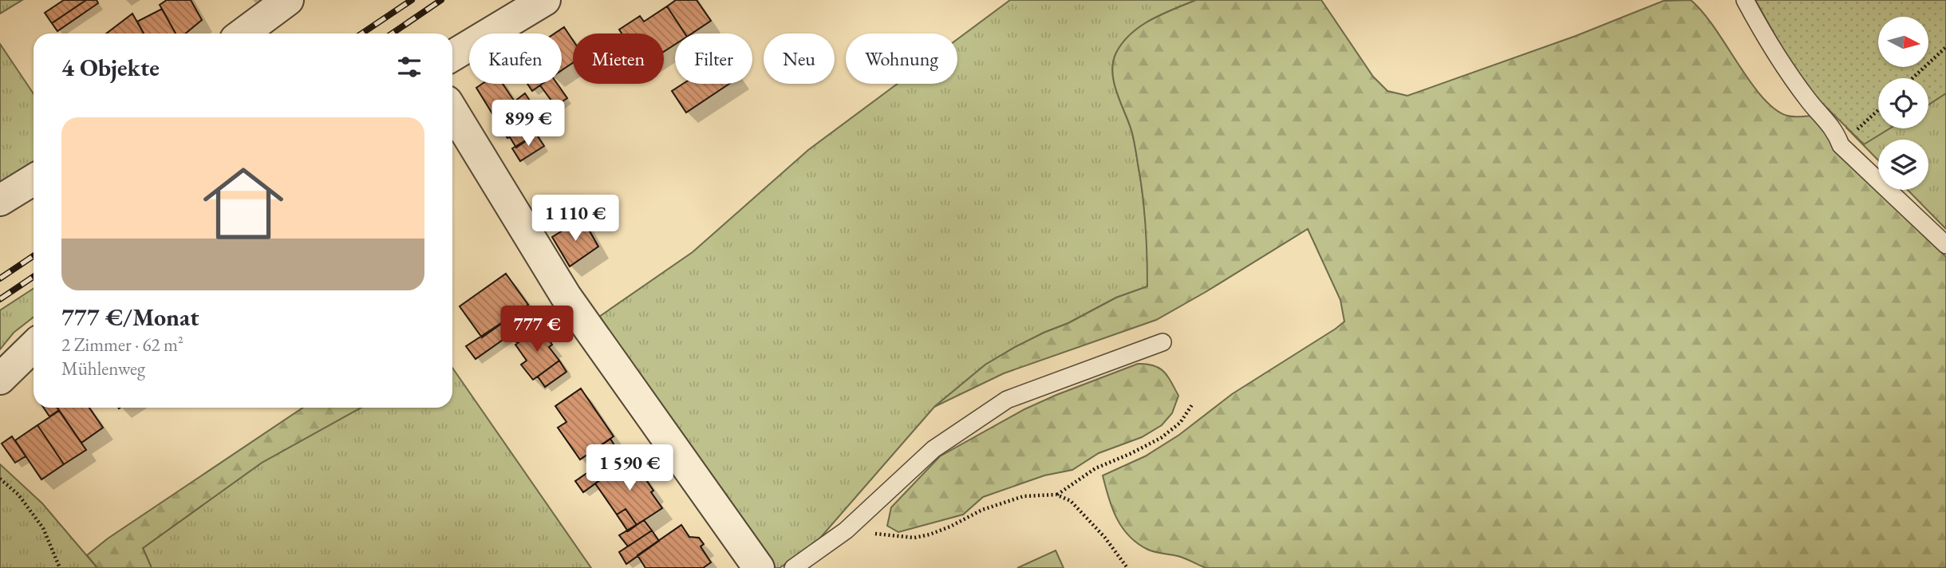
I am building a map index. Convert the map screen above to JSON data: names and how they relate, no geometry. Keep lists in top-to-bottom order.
{
  "north": "right",
  "page": {
    "chip": [
      "Kaufen",
      "Mieten",
      "Filter",
      "Neu",
      "Wohnung"
    ],
    "heading": "4 Objekte",
    "price": [
      "899 €",
      "1 110 €",
      "777 €",
      "1 590 €"
    ],
    "list": [
      {
        "name": "777 €/Monat",
        "note": "2 Zimmer · 62 m² · Mühlenweg"
      }
    ]
  }
}
